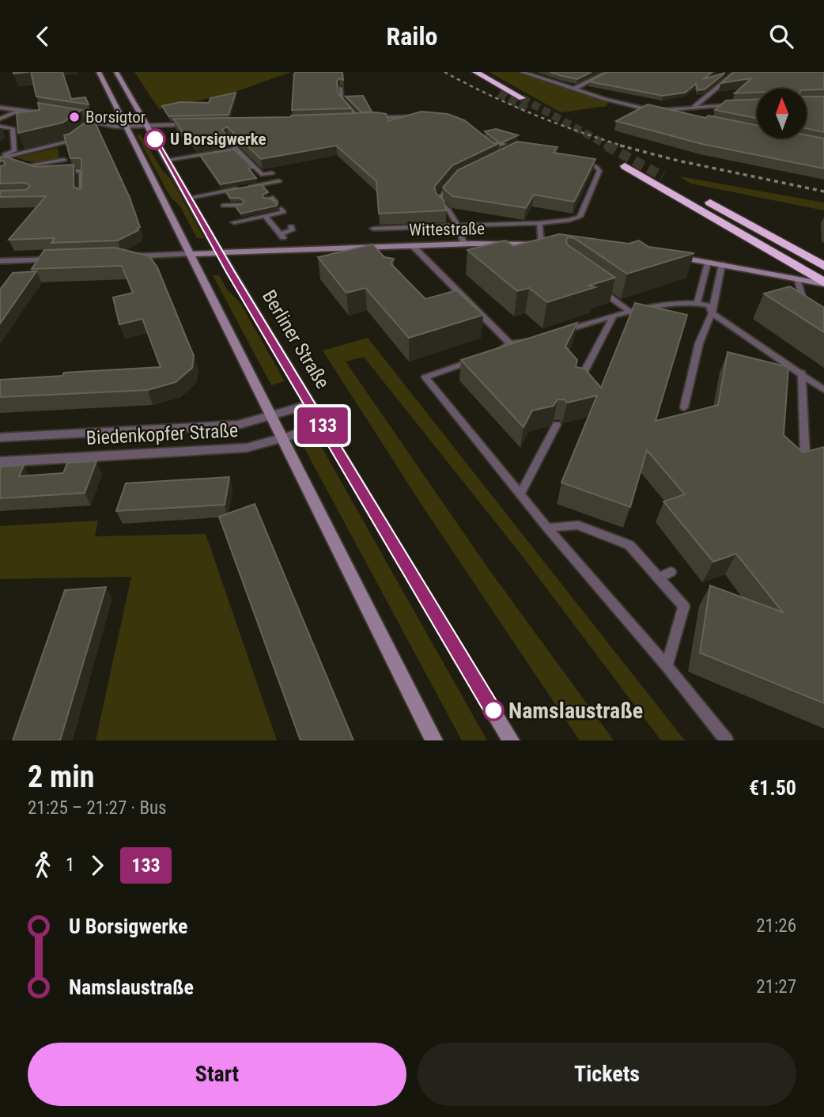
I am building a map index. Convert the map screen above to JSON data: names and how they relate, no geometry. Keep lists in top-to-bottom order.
{
  "streets": {
    "main road": ["Wittestraße", "Berliner Straße"],
    "street": ["Biedenkopfer Straße"]
  },
  "crossings": [
    ["Wittestraße", "Berliner Straße"],
    ["Berliner Straße", "Biedenkopfer Straße"]
  ],
  "places": ["Borsigtor", "U Borsigwerke", "Namslaustraße"],
  "lines": ["bus line 133"],
  "north": "top",
  "page": {
    "header": "Railo",
    "on_map": "133",
    "heading": ["2 min", "21:25 – 21:27 · Bus", "€1.50"],
    "legs": ["1", "133"],
    "list": [
      {
        "name": "U Borsigwerke",
        "value": "21:26"
      },
      {
        "name": "Namslaustraße",
        "value": "21:27"
      }
    ],
    "buttons": ["Start", "Tickets"]
  }
}
